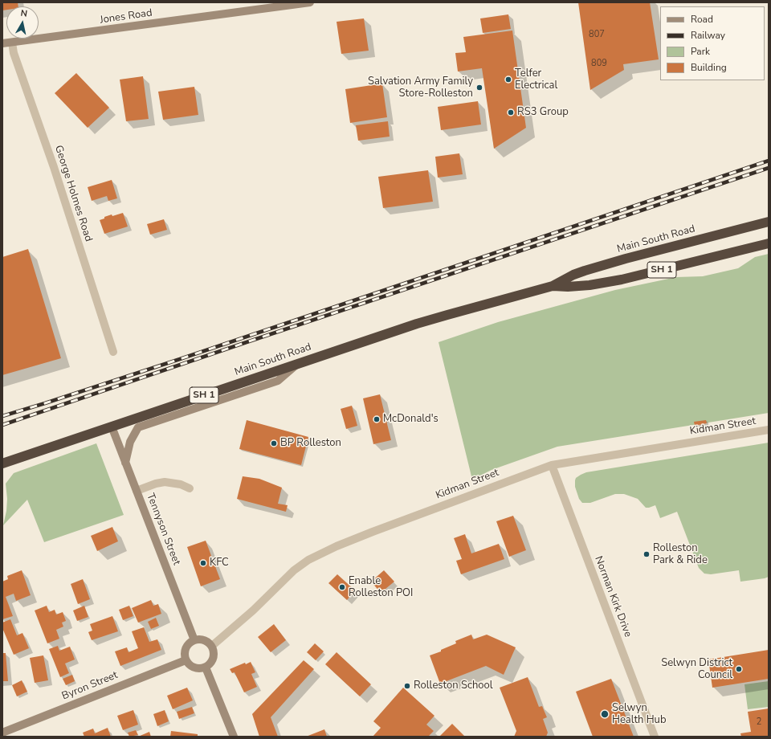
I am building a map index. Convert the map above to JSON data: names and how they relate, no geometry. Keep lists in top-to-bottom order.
{
  "streets": {
    "highway": ["Main South Road", "SH 1"],
    "street": [
      "Jones Road",
      "George Holmes Road",
      "Kidman Street",
      "Tennyson Street",
      "Norman Kirk Drive",
      "Byron Street"
    ]
  },
  "crossings": [
    ["Jones Road", "George Holmes Road"],
    ["Main South Road", "Tennyson Street"],
    ["Kidman Street", "Tennyson Street"],
    ["Kidman Street", "Norman Kirk Drive"],
    ["Kidman Street", "Byron Street"],
    ["Tennyson Street", "Byron Street"]
  ],
  "places": [
    "Telfer Electrical",
    "Salvation Army Family Store-Rolleston",
    "RS3 Group",
    "McDonald's",
    "BP Rolleston",
    "Rolleston Park & Ride",
    "KFC",
    "Enable Rolleston POI",
    "Selwyn District Council",
    "Rolleston School",
    "Selwyn Health Hub"
  ],
  "house_numbers": ["807", "809", "2"],
  "legend": [
    "Road",
    "Railway",
    "Park",
    "Building"
  ],
  "north": "top"
}
